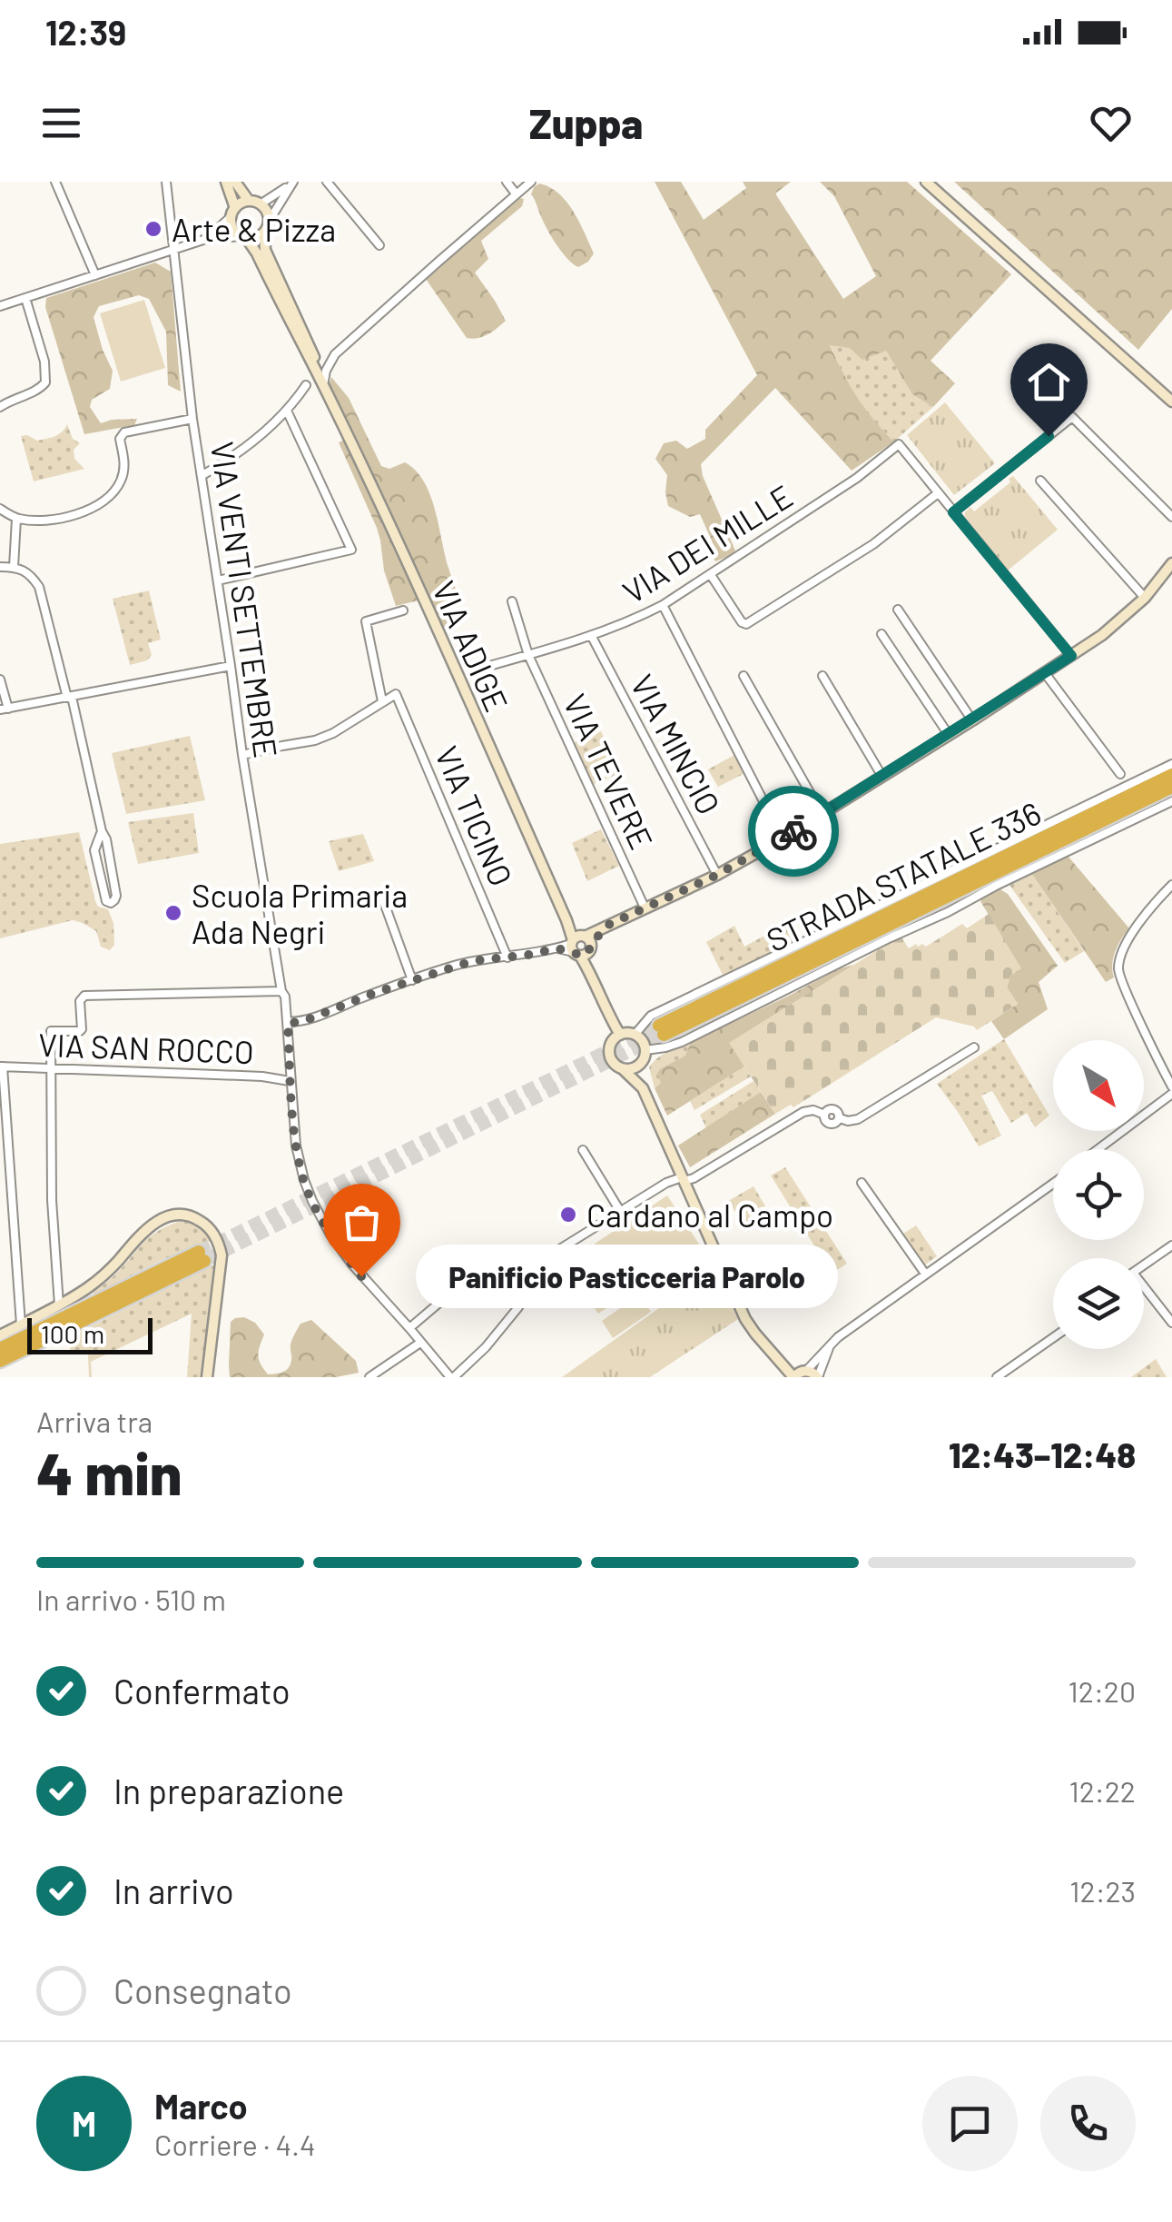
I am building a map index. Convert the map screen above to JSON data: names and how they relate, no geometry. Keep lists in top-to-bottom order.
{
  "streets": {
    "highway": ["STRADA STATALE 336"],
    "street": [
      "VIA DEI MILLE",
      "VIA VENTI SETTEMBRE",
      "VIA ADIGE",
      "VIA MINCIO",
      "VIA TEVERE",
      "VIA TICINO",
      "VIA SAN ROCCO"
    ]
  },
  "crossings": [
    ["VIA DEI MILLE", "VIA MINCIO"],
    ["VIA DEI MILLE", "VIA TEVERE"],
    ["VIA VENTI SETTEMBRE", "VIA SAN ROCCO"]
  ],
  "places": [
    "Arte & Pizza",
    "Scuola Primaria Ada Negri",
    "Cardano al Campo",
    "Panificio Pasticceria Parolo"
  ],
  "scale_bar": "100 m",
  "north": "bottom right",
  "page": {
    "status": "12:39",
    "header": "Zuppa",
    "bubble": "Panificio Pasticceria Parolo",
    "scale": "100 m",
    "heading": ["4 min", "Arriva tra", "12:43–12:48"],
    "panel": ["Marco", "Corriere · 4.4"],
    "bar": "In arrivo · 510 m",
    "list": [
      ["Confermato", "12:20"],
      ["In preparazione", "12:22"],
      ["In arrivo", "12:23"],
      "Consegnato"
    ],
    "round": "M"
  }
}
